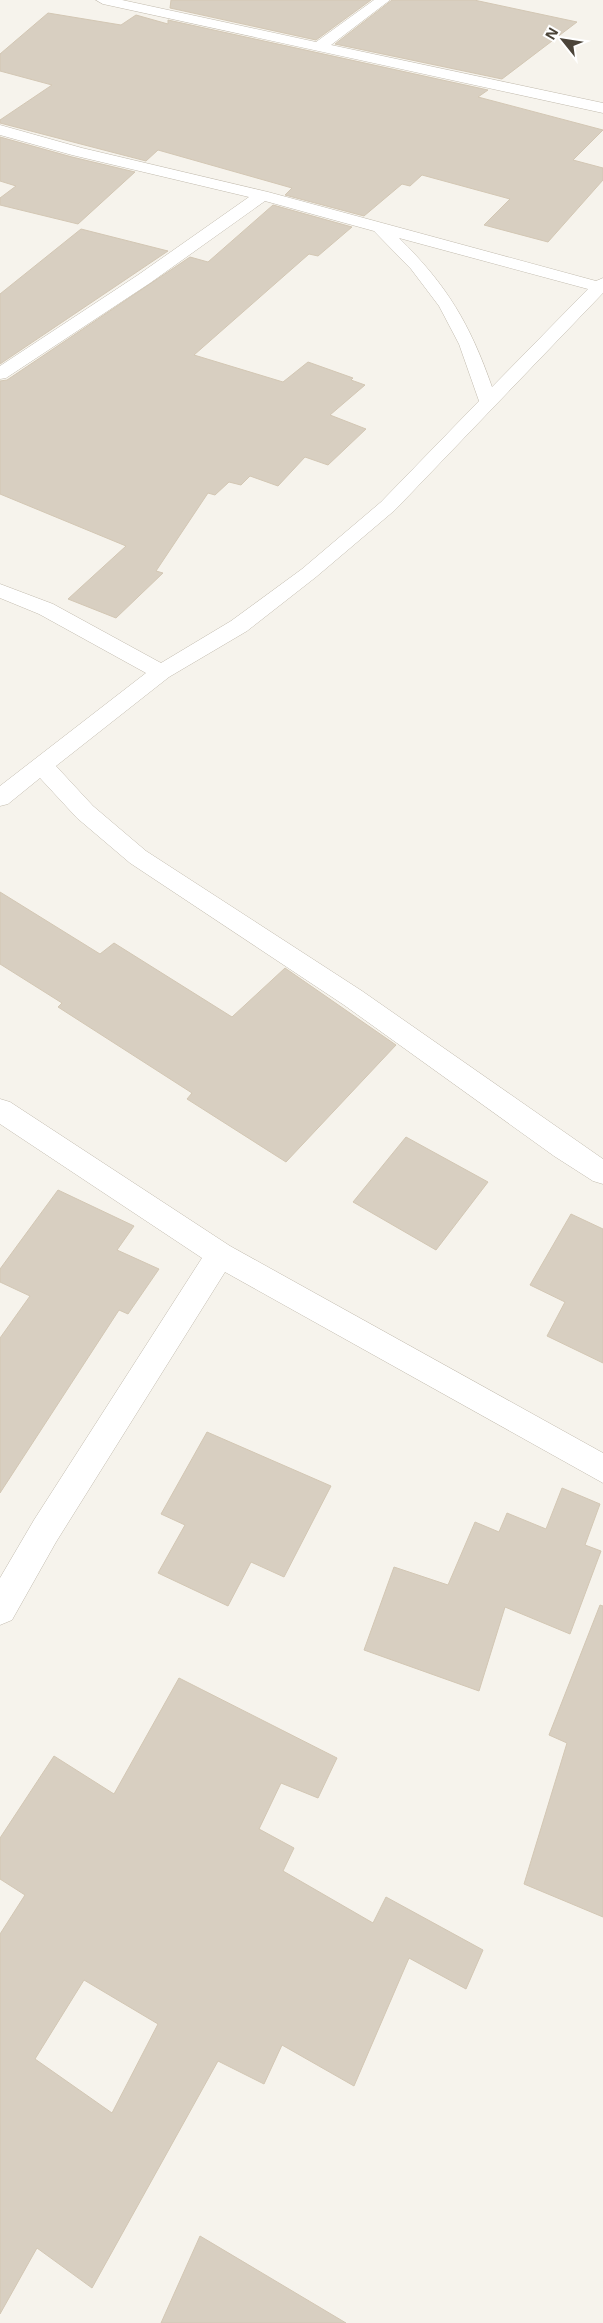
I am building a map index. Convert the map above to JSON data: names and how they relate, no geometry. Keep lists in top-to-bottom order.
{
  "north": "top left"
}
